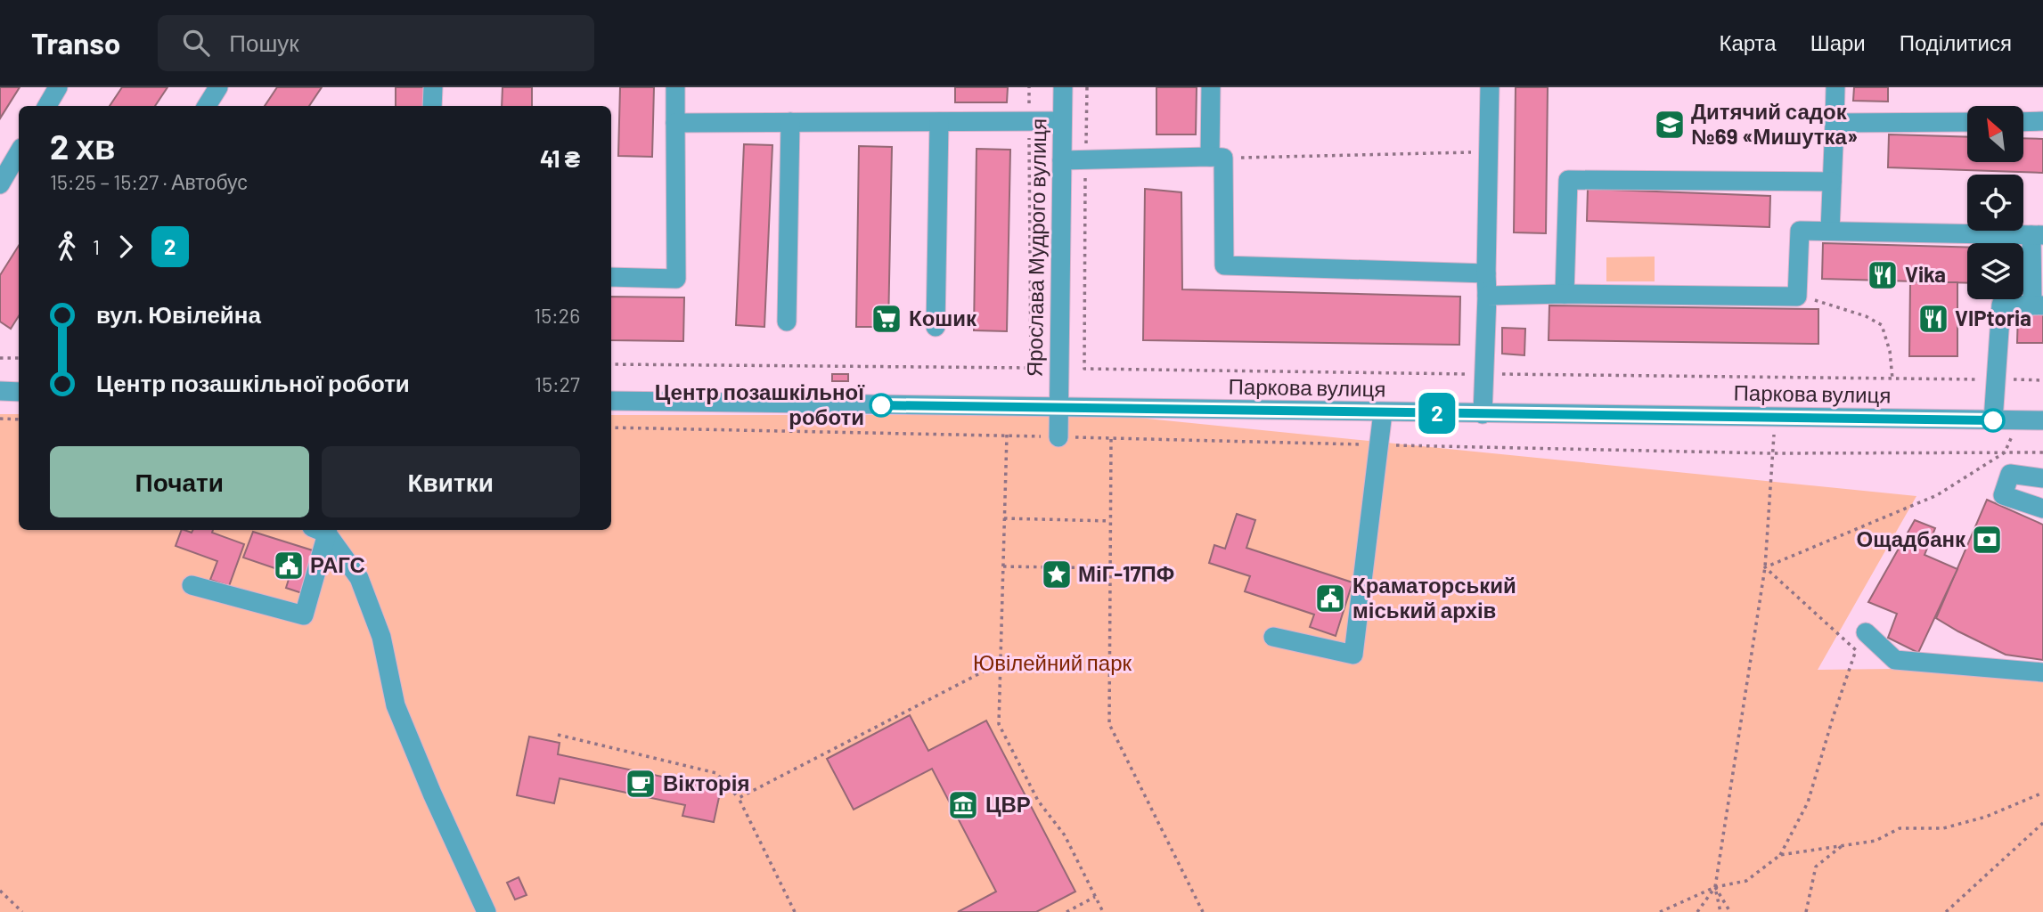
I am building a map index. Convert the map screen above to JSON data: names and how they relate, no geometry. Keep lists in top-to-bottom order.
{
  "streets": {
    "street": ["Ярослава Мудрого вулиця", "Паркова вулиця"]
  },
  "crossings": [
    ["Ярослава Мудрого вулиця", "Паркова вулиця"]
  ],
  "parks": ["Ювілейний парк"],
  "places": {
    "school or university": ["Дитячий садок №69 «Мишутка»"],
    "restaurant": ["Vika", "VIPtoria"],
    "supermarket": ["Кошик"],
    "other": ["Центр позашкільної роботи"],
    "bank": ["Ощадбанк"],
    "public building": ["РАГС", "Краматорський міський архів"],
    "place": ["МіГ-17ПФ"],
    "cafe": ["Вікторія"],
    "museum": ["ЦВР"]
  },
  "lines": ["bus line 2"],
  "north": "top left",
  "page": {
    "header": "Transo",
    "search": "Пошук",
    "nav": ["Карта", "Шари", "Поділитися"],
    "on_map": "2",
    "heading": ["2 хв", "15:25 – 15:27 · Автобус", "41 ₴"],
    "legs": ["1", "2"],
    "list": [
      {
        "name": "вул. Ювілейна",
        "value": "15:26"
      },
      {
        "name": "Центр позашкільної роботи",
        "value": "15:27"
      }
    ],
    "buttons": ["Почати", "Квитки"]
  }
}
